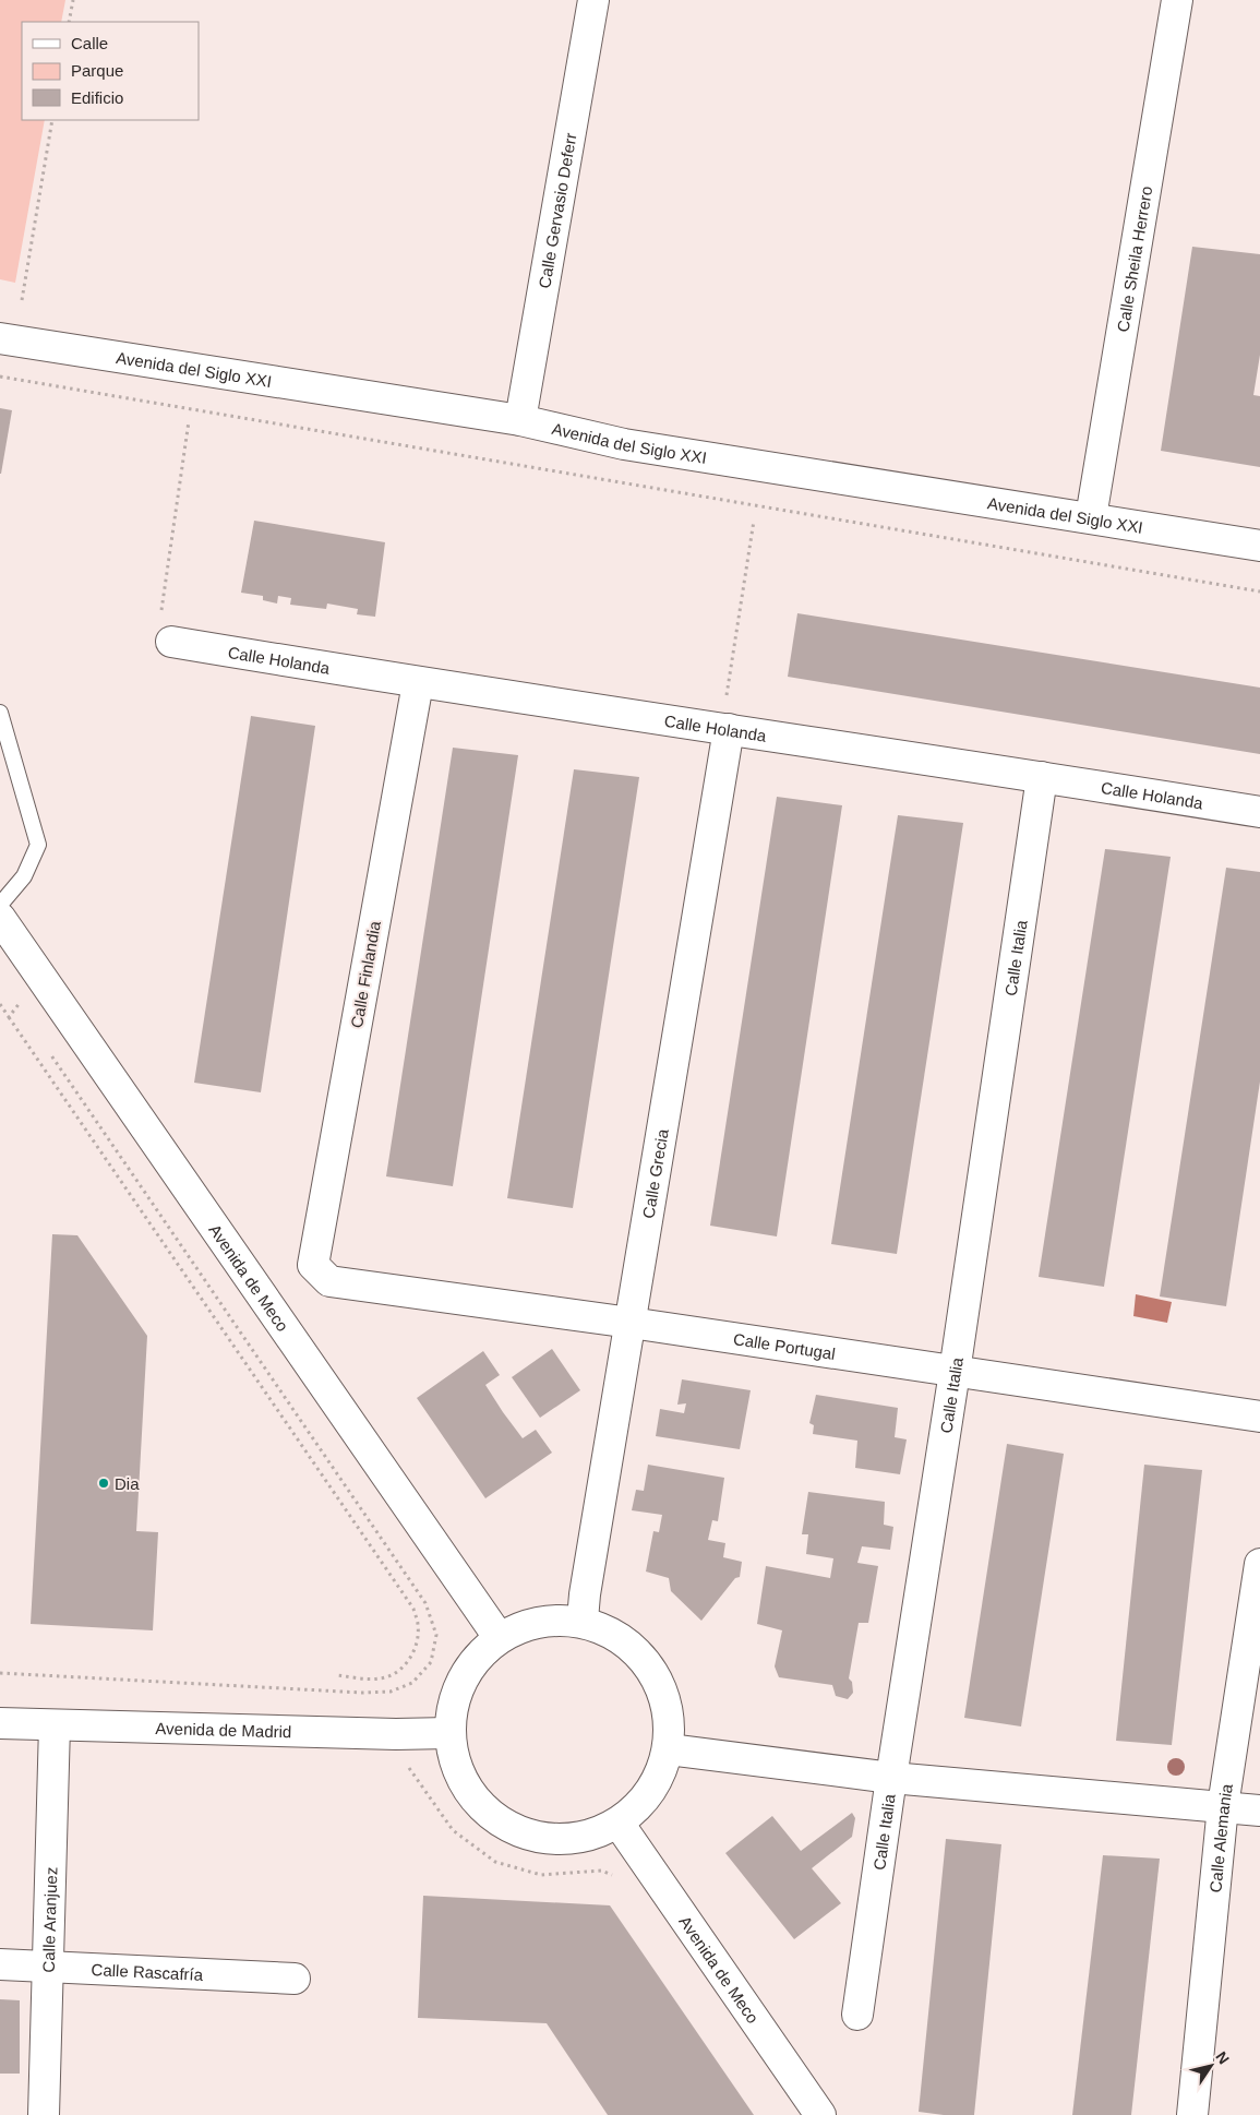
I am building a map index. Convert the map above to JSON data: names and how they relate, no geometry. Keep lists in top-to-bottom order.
{
  "streets": {
    "street": [
      "Calle Gervasio Deferr",
      "Calle Sheila Herrero",
      "Avenida del Siglo XXI",
      "Calle Holanda",
      "Calle Italia",
      "Calle Finlandia",
      "Calle Grecia",
      "Avenida de Meco",
      "Calle Portugal",
      "Avenida de Madrid",
      "Calle Alemania",
      "Calle Aranjuez",
      "Calle Rascafría"
    ]
  },
  "crossings": [
    ["Calle Gervasio Deferr", "Avenida del Siglo XXI"],
    ["Calle Sheila Herrero", "Avenida del Siglo XXI"],
    ["Calle Holanda", "Calle Italia"],
    ["Calle Holanda", "Calle Finlandia"],
    ["Calle Holanda", "Calle Grecia"],
    ["Calle Italia", "Calle Portugal"],
    ["Calle Finlandia", "Calle Portugal"],
    ["Calle Grecia", "Calle Portugal"],
    ["Avenida de Madrid", "Calle Aranjuez"],
    ["Calle Aranjuez", "Calle Rascafría"]
  ],
  "places": ["Dia"],
  "legend": ["Calle", "Parque", "Edificio"],
  "north": "top right"
}
